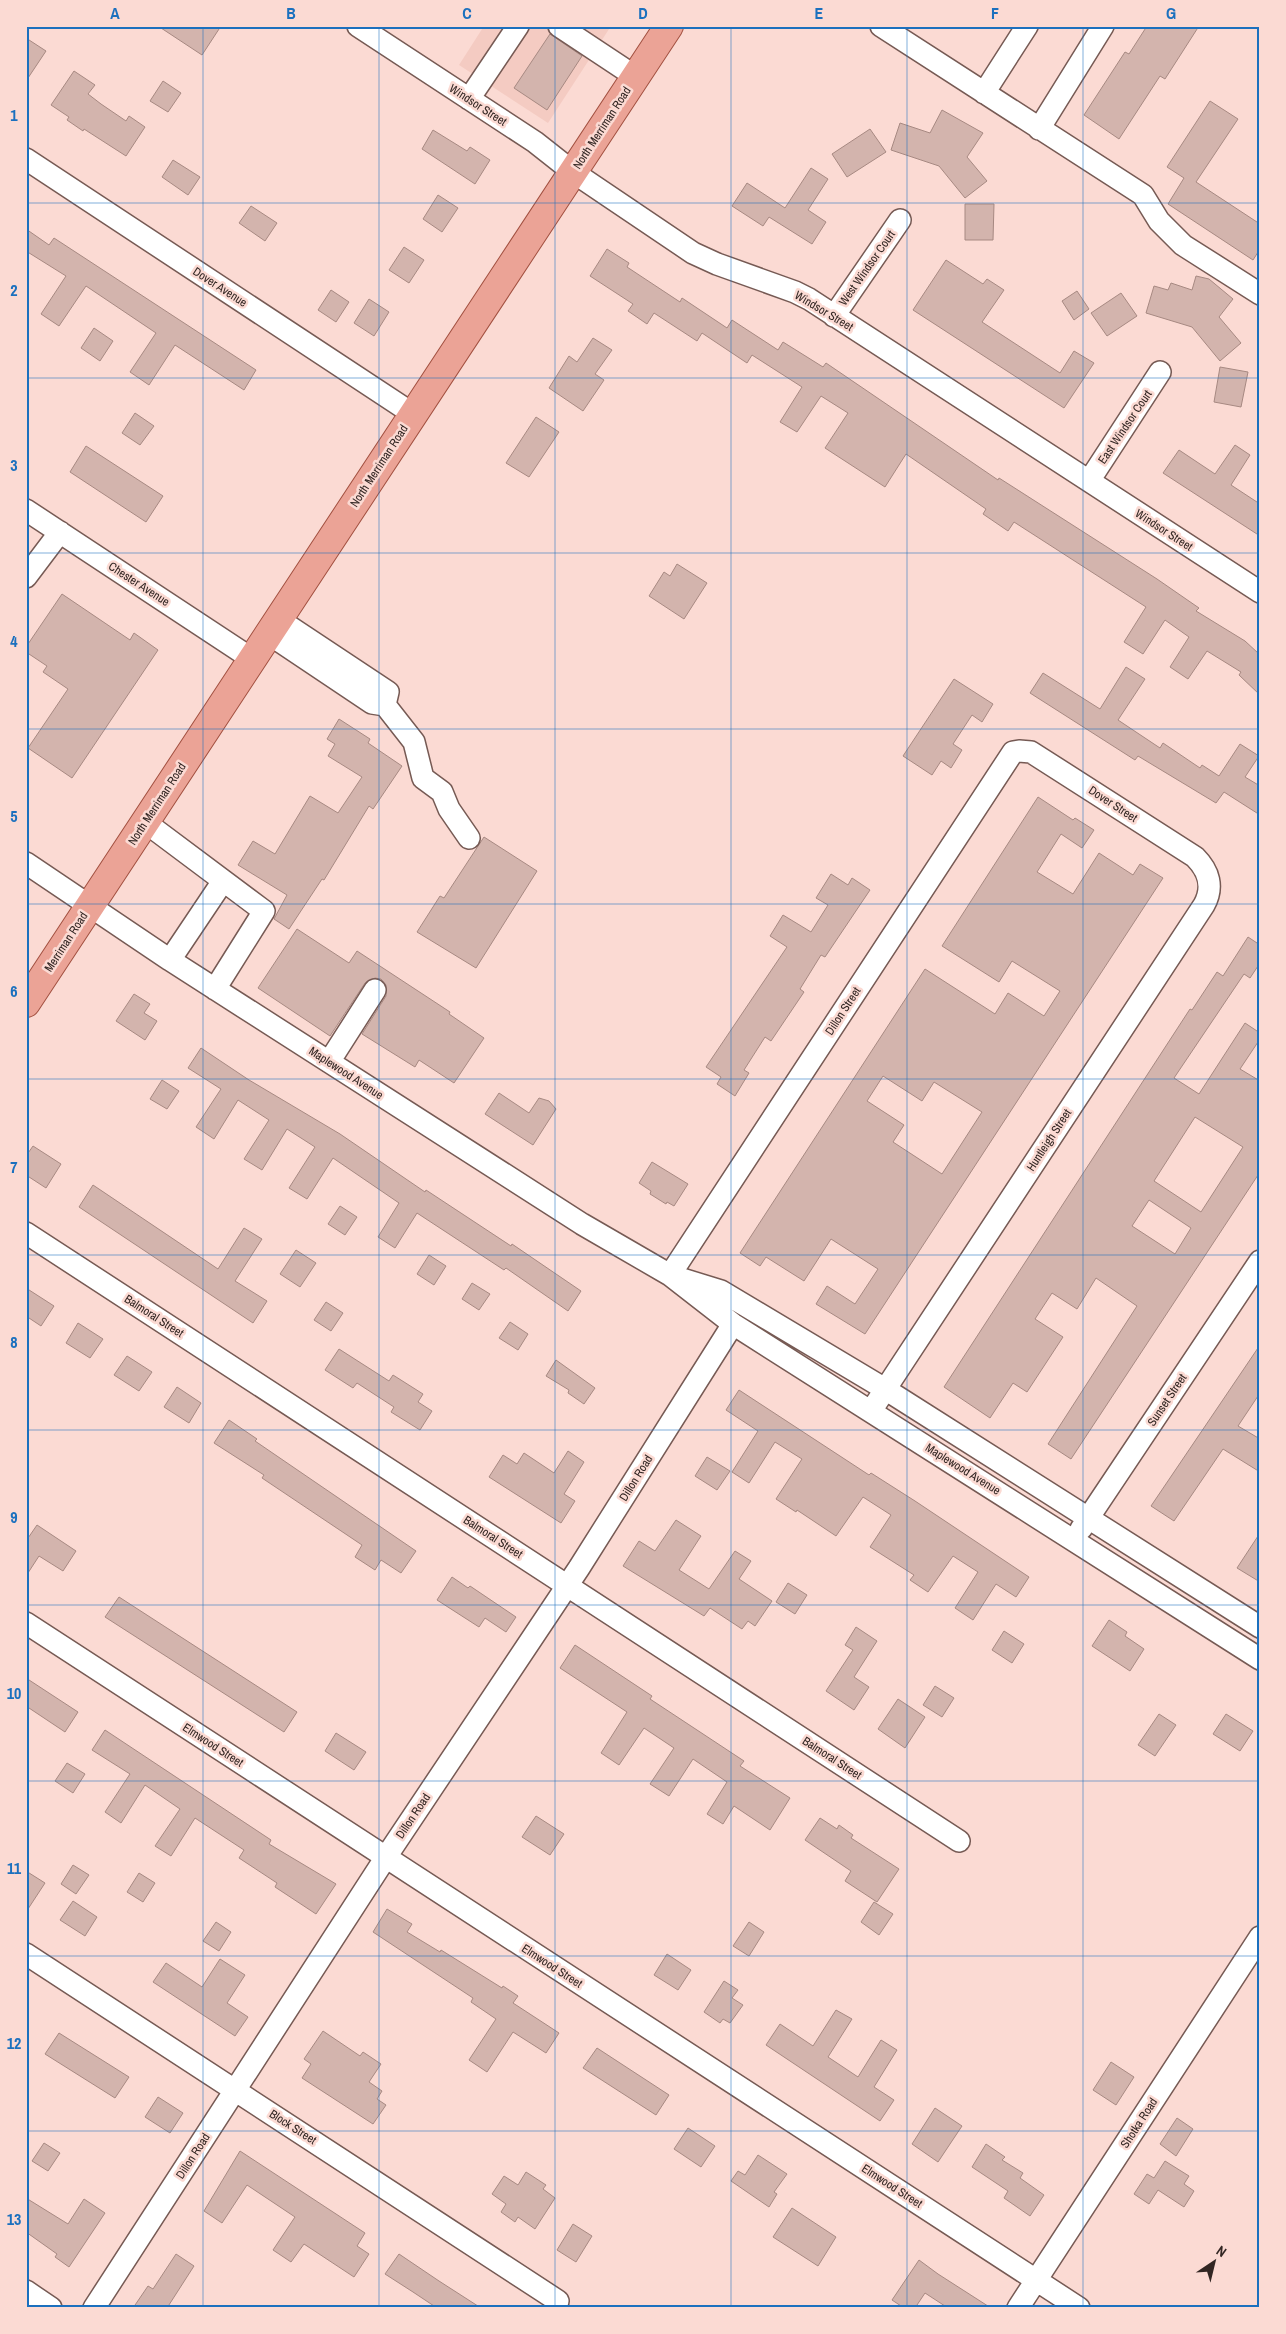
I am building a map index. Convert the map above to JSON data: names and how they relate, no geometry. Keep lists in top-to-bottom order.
{
  "streets": {
    "main road": ["North Merriman Road", "Merriman Road"],
    "street": [
      "Windsor Street",
      "West Windsor Court",
      "Dover Avenue",
      "East Windsor Court",
      "Chester Avenue",
      "Dover Street",
      "Dillon Street",
      "Maplewood Avenue",
      "Huntleigh Street",
      "Balmoral Street",
      "Sunset Street",
      "Dillon Road",
      "Elmwood Street",
      "Shotka Road",
      "Block Street"
    ]
  },
  "crossings": [
    ["Windsor Street", "North Merriman Road"],
    ["Windsor Street", "West Windsor Court"],
    ["Windsor Street", "East Windsor Court"],
    ["North Merriman Road", "Dover Avenue"],
    ["North Merriman Road", "Chester Avenue"],
    ["North Merriman Road", "Merriman Road"],
    ["North Merriman Road", "Maplewood Avenue"],
    ["Dover Street", "Dillon Street"],
    ["Dover Street", "Huntleigh Street"],
    ["Merriman Road", "Maplewood Avenue"],
    ["Dillon Street", "Maplewood Avenue"],
    ["Maplewood Avenue", "Huntleigh Street"],
    ["Maplewood Avenue", "Sunset Street"],
    ["Maplewood Avenue", "Dillon Road"],
    ["Balmoral Street", "Dillon Road"],
    ["Dillon Road", "Elmwood Street"],
    ["Dillon Road", "Block Street"],
    ["Elmwood Street", "Shotka Road"]
  ],
  "north": "top right",
  "grid": {
    "columns": [
      "A",
      "B",
      "C",
      "D",
      "E",
      "F",
      "G"
    ],
    "rows": [
      "1",
      "2",
      "3",
      "4",
      "5",
      "6",
      "7",
      "8",
      "9",
      "10",
      "11",
      "12",
      "13"
    ]
  }
}
